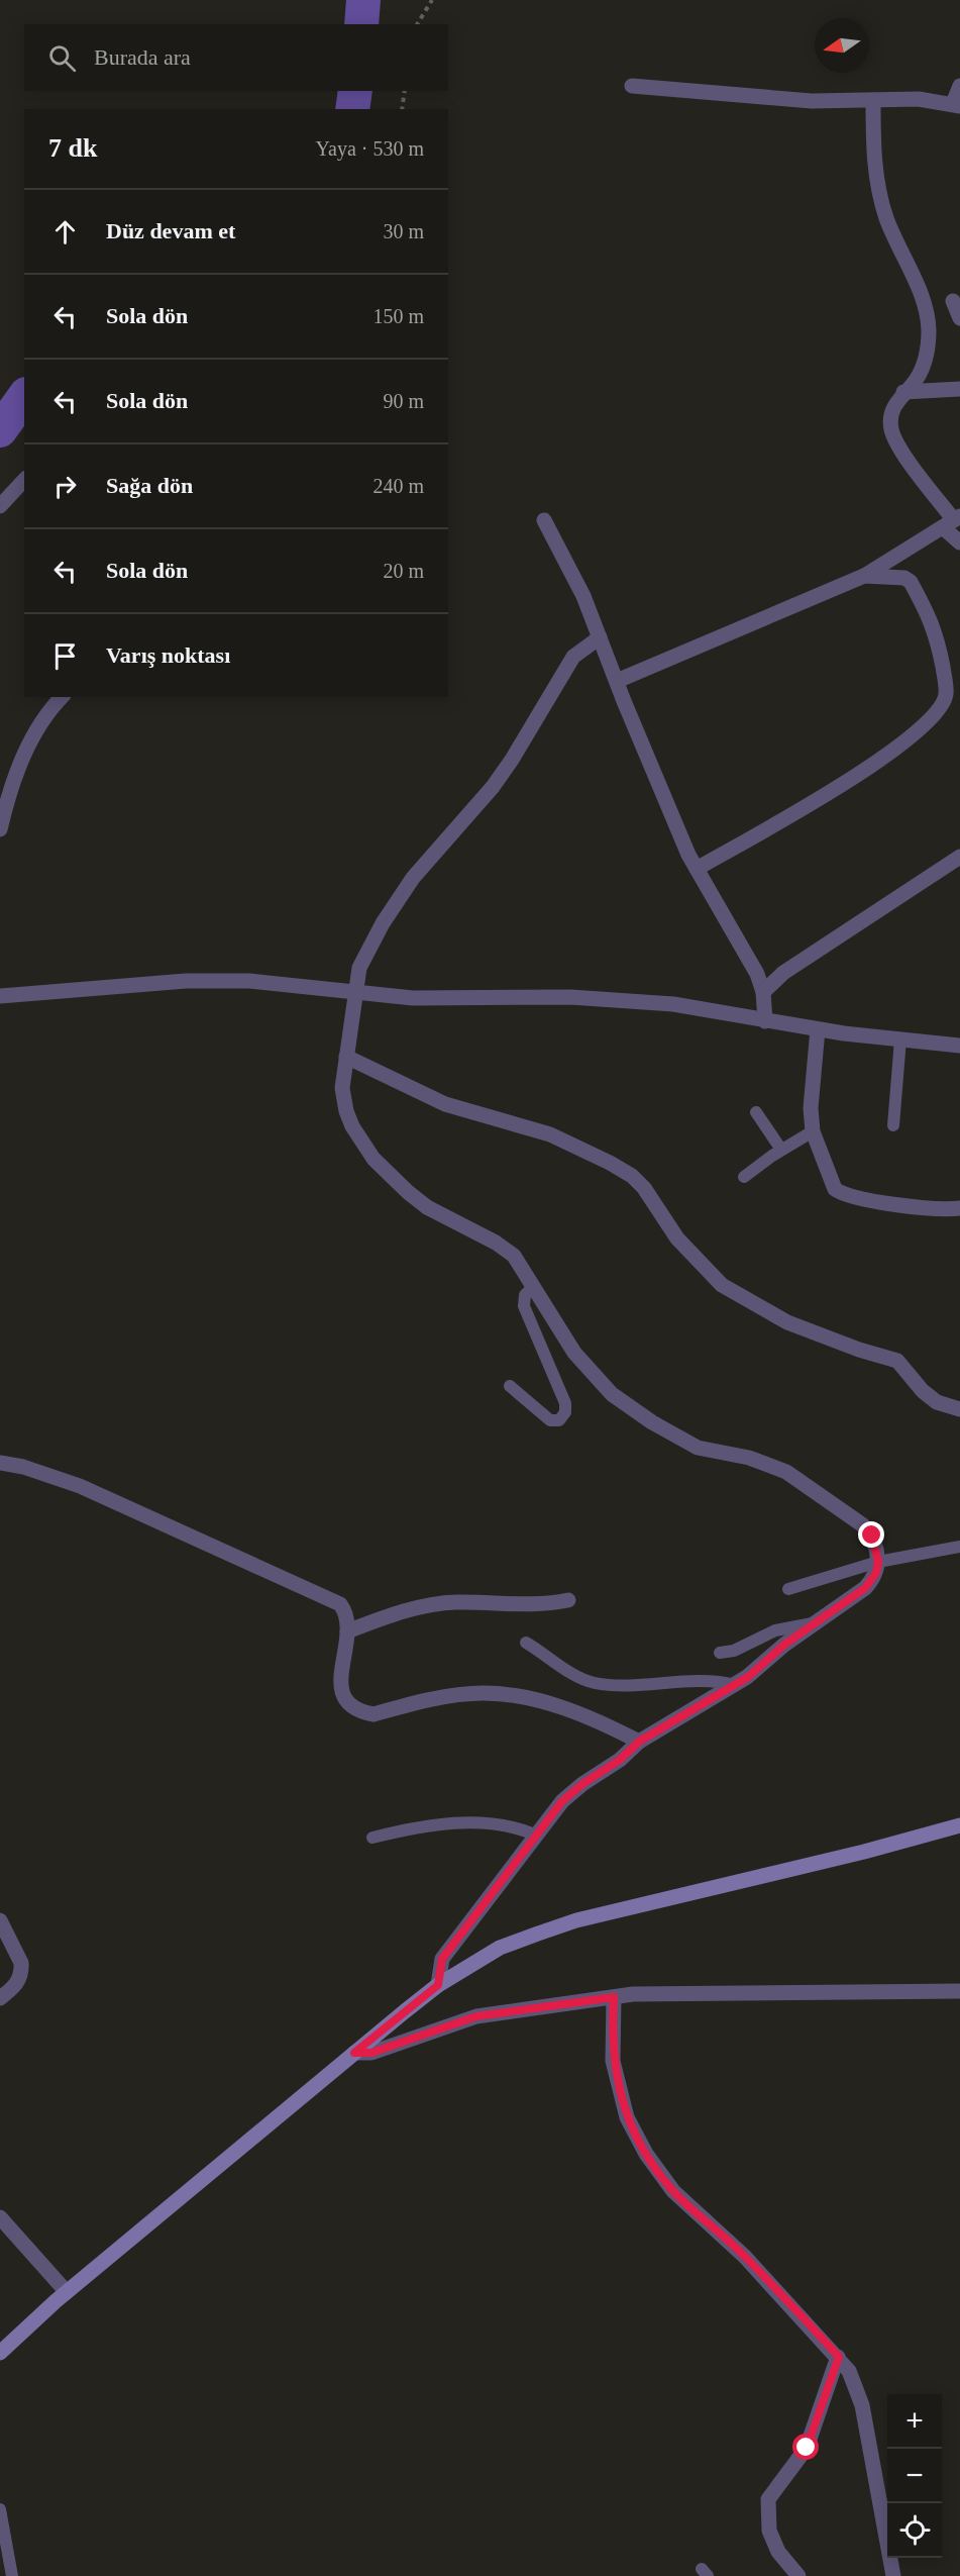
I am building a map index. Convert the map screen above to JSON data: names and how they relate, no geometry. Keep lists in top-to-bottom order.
{
  "north": "left",
  "page": {
    "search": "Burada ara",
    "heading": ["7 dk", "Yaya · 530 m"],
    "list": [
      ["Düz devam et", "30 m"],
      ["Sola dön", "150 m"],
      ["Sola dön", "90 m"],
      ["Sağa dön", "240 m"],
      ["Sola dön", "20 m"],
      "Varış noktası"
    ],
    "map_buttons": ["+", "−"]
  }
}
